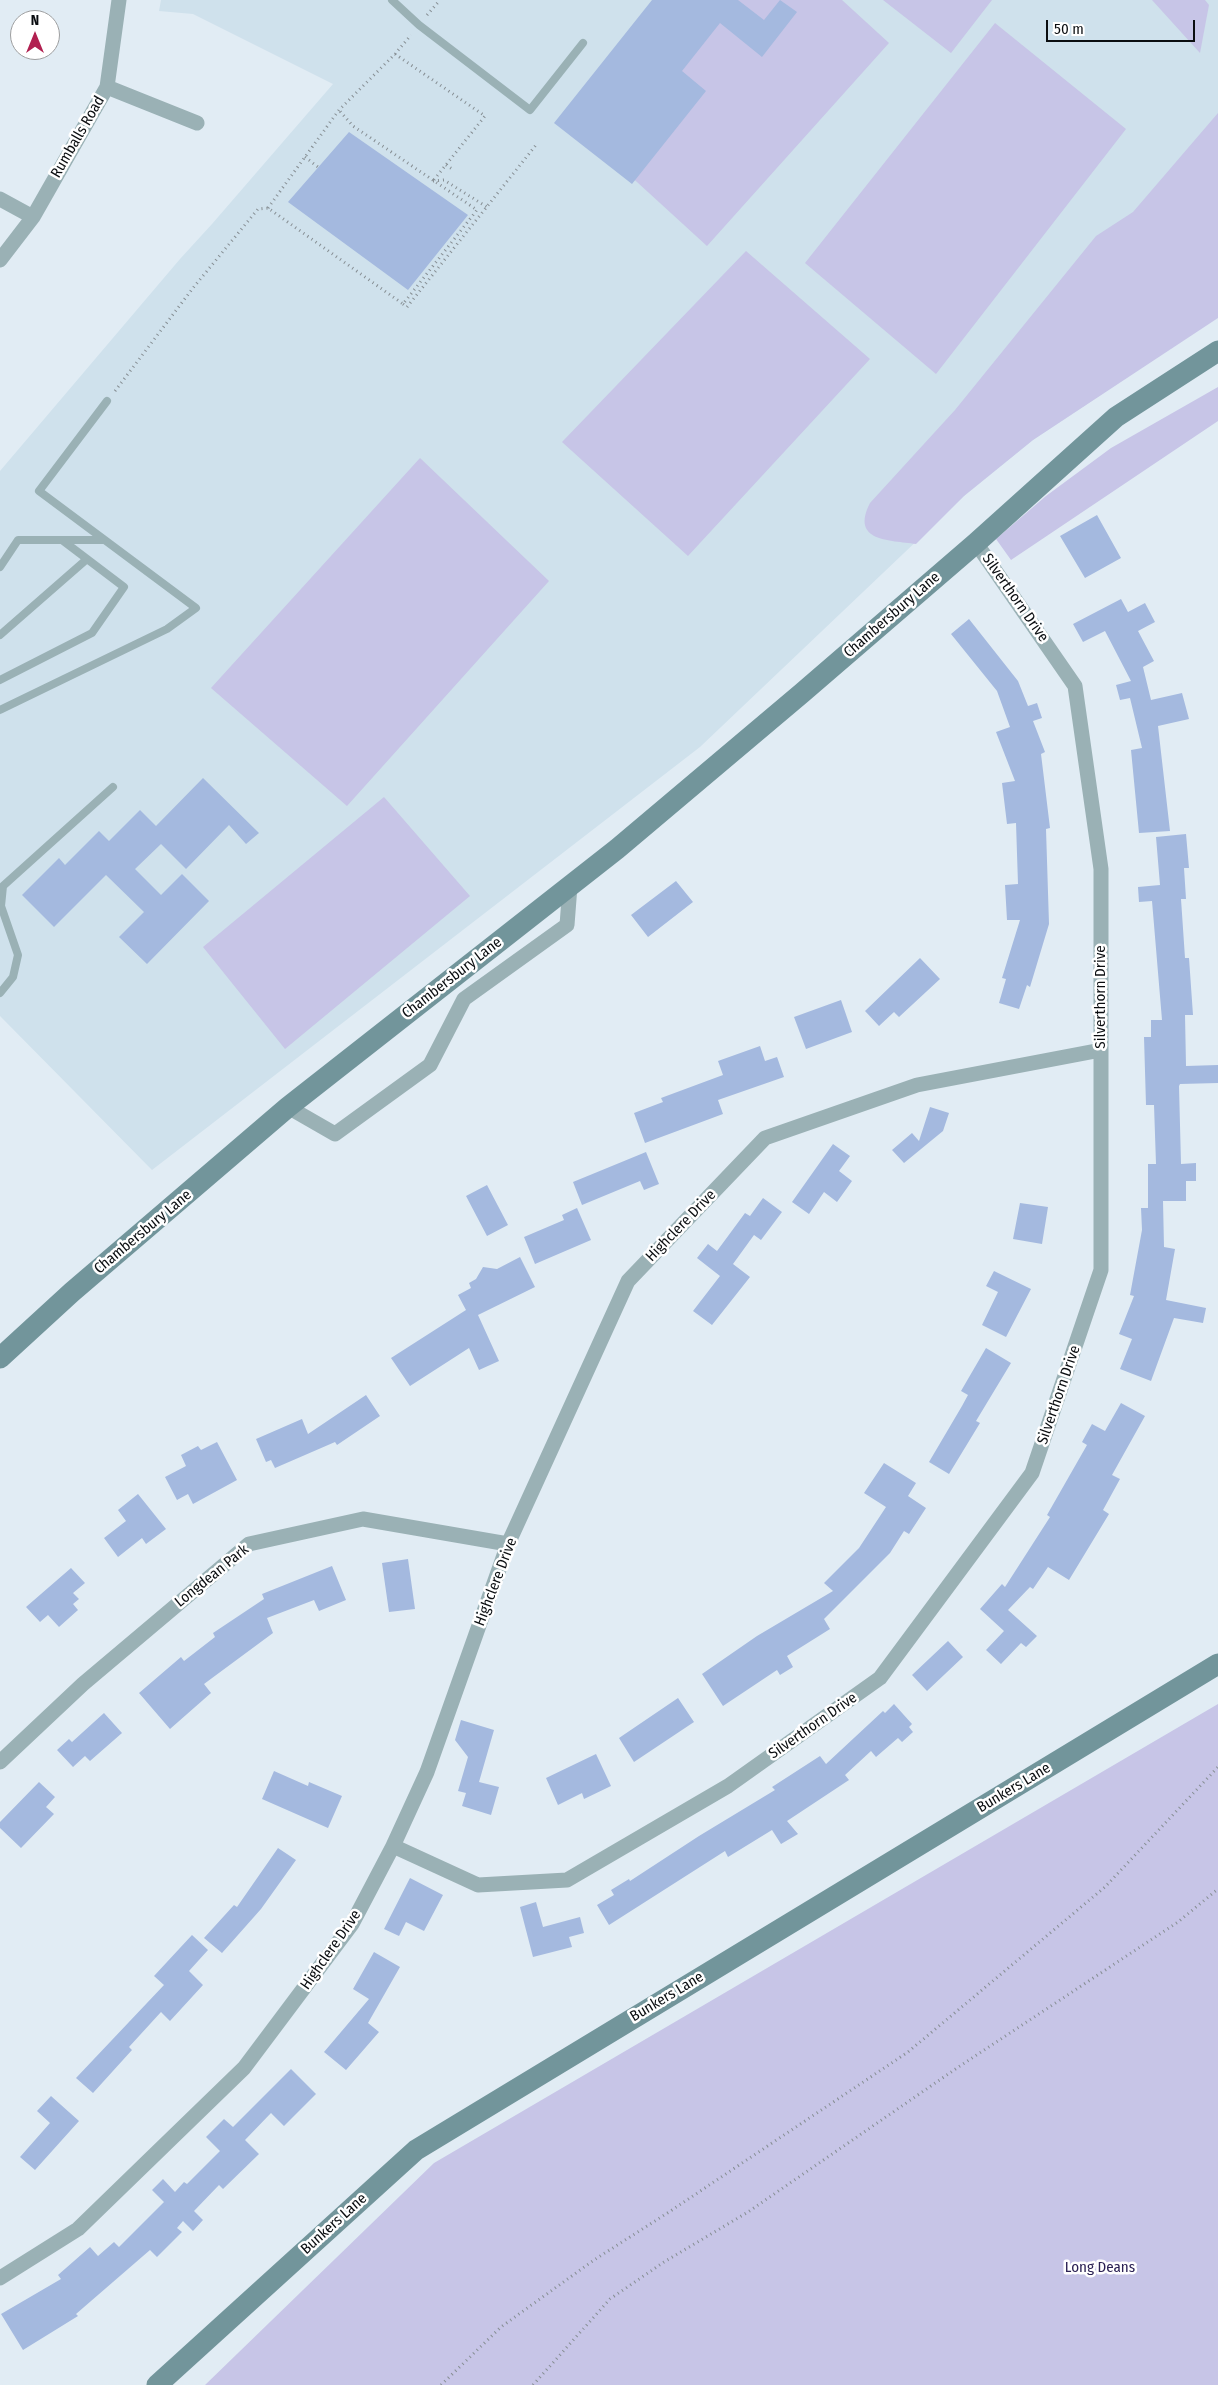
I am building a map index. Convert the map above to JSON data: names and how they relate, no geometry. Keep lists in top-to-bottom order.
{
  "streets": {
    "street": [
      "Rumballs Road",
      "Silverthorn Drive",
      "Chambersbury Lane",
      "Highclere Drive",
      "Longdean Park",
      "Bunkers Lane"
    ]
  },
  "crossings": [
    ["Silverthorn Drive", "Chambersbury Lane"],
    ["Silverthorn Drive", "Highclere Drive"],
    ["Highclere Drive", "Longdean Park"]
  ],
  "parks": ["Long Deans"],
  "scale_bar": "50 m",
  "north": "top"
}
